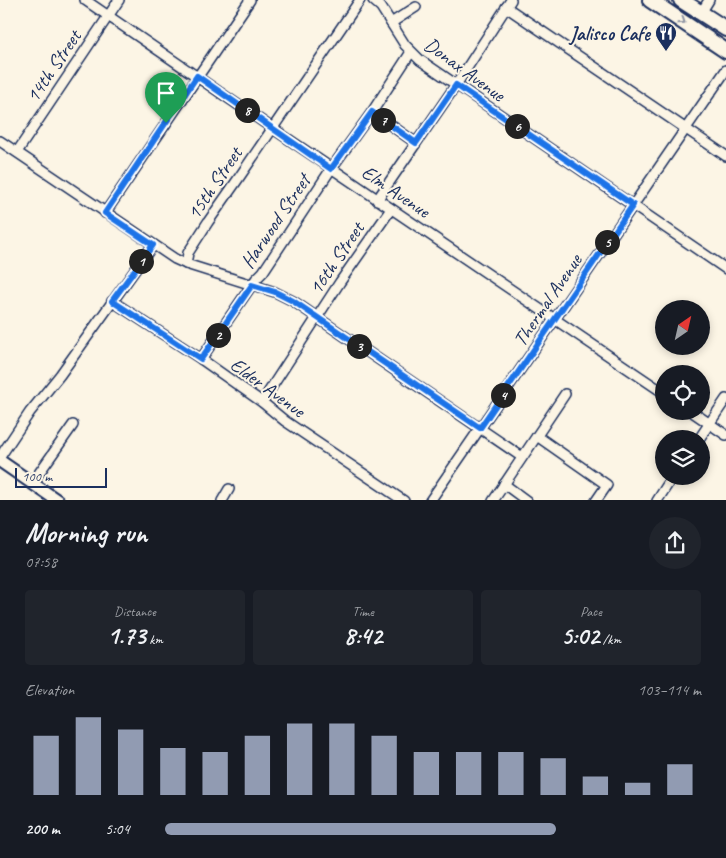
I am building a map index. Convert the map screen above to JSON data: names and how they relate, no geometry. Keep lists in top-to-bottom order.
{
  "streets": {
    "street": [
      "14th Street",
      "Donax Avenue",
      "15th Street",
      "Elm Avenue",
      "Harwood Street",
      "16th Street",
      "Thermal Avenue",
      "Elder Avenue"
    ]
  },
  "crossings": [
    ["14th Street", "Elm Avenue"],
    ["Donax Avenue", "Harwood Street"],
    ["Donax Avenue", "Thermal Avenue"],
    ["15th Street", "Elm Avenue"],
    ["Elm Avenue", "Harwood Street"],
    ["Elm Avenue", "16th Street"],
    ["Elm Avenue", "Thermal Avenue"],
    ["Harwood Street", "Elder Avenue"],
    ["16th Street", "Elder Avenue"]
  ],
  "places": {
    "restaurant": ["Jalisco Cafe"]
  },
  "scale_bar": "100 m",
  "north": "top right",
  "page": {
    "pins": [
      "8",
      "7",
      "6",
      "5",
      "1",
      "2",
      "3",
      "4"
    ],
    "scale": "100 m",
    "heading": ["Morning run", "07:58"],
    "stats": [
      ["Distance", "1.73 km"],
      ["Time", "8:42"],
      ["Pace", "5:02 /km"]
    ],
    "chart": ["Elevation", "103–114 m"],
    "list": [
      {
        "name": "200 m",
        "note": "5:04"
      }
    ]
  }
}
